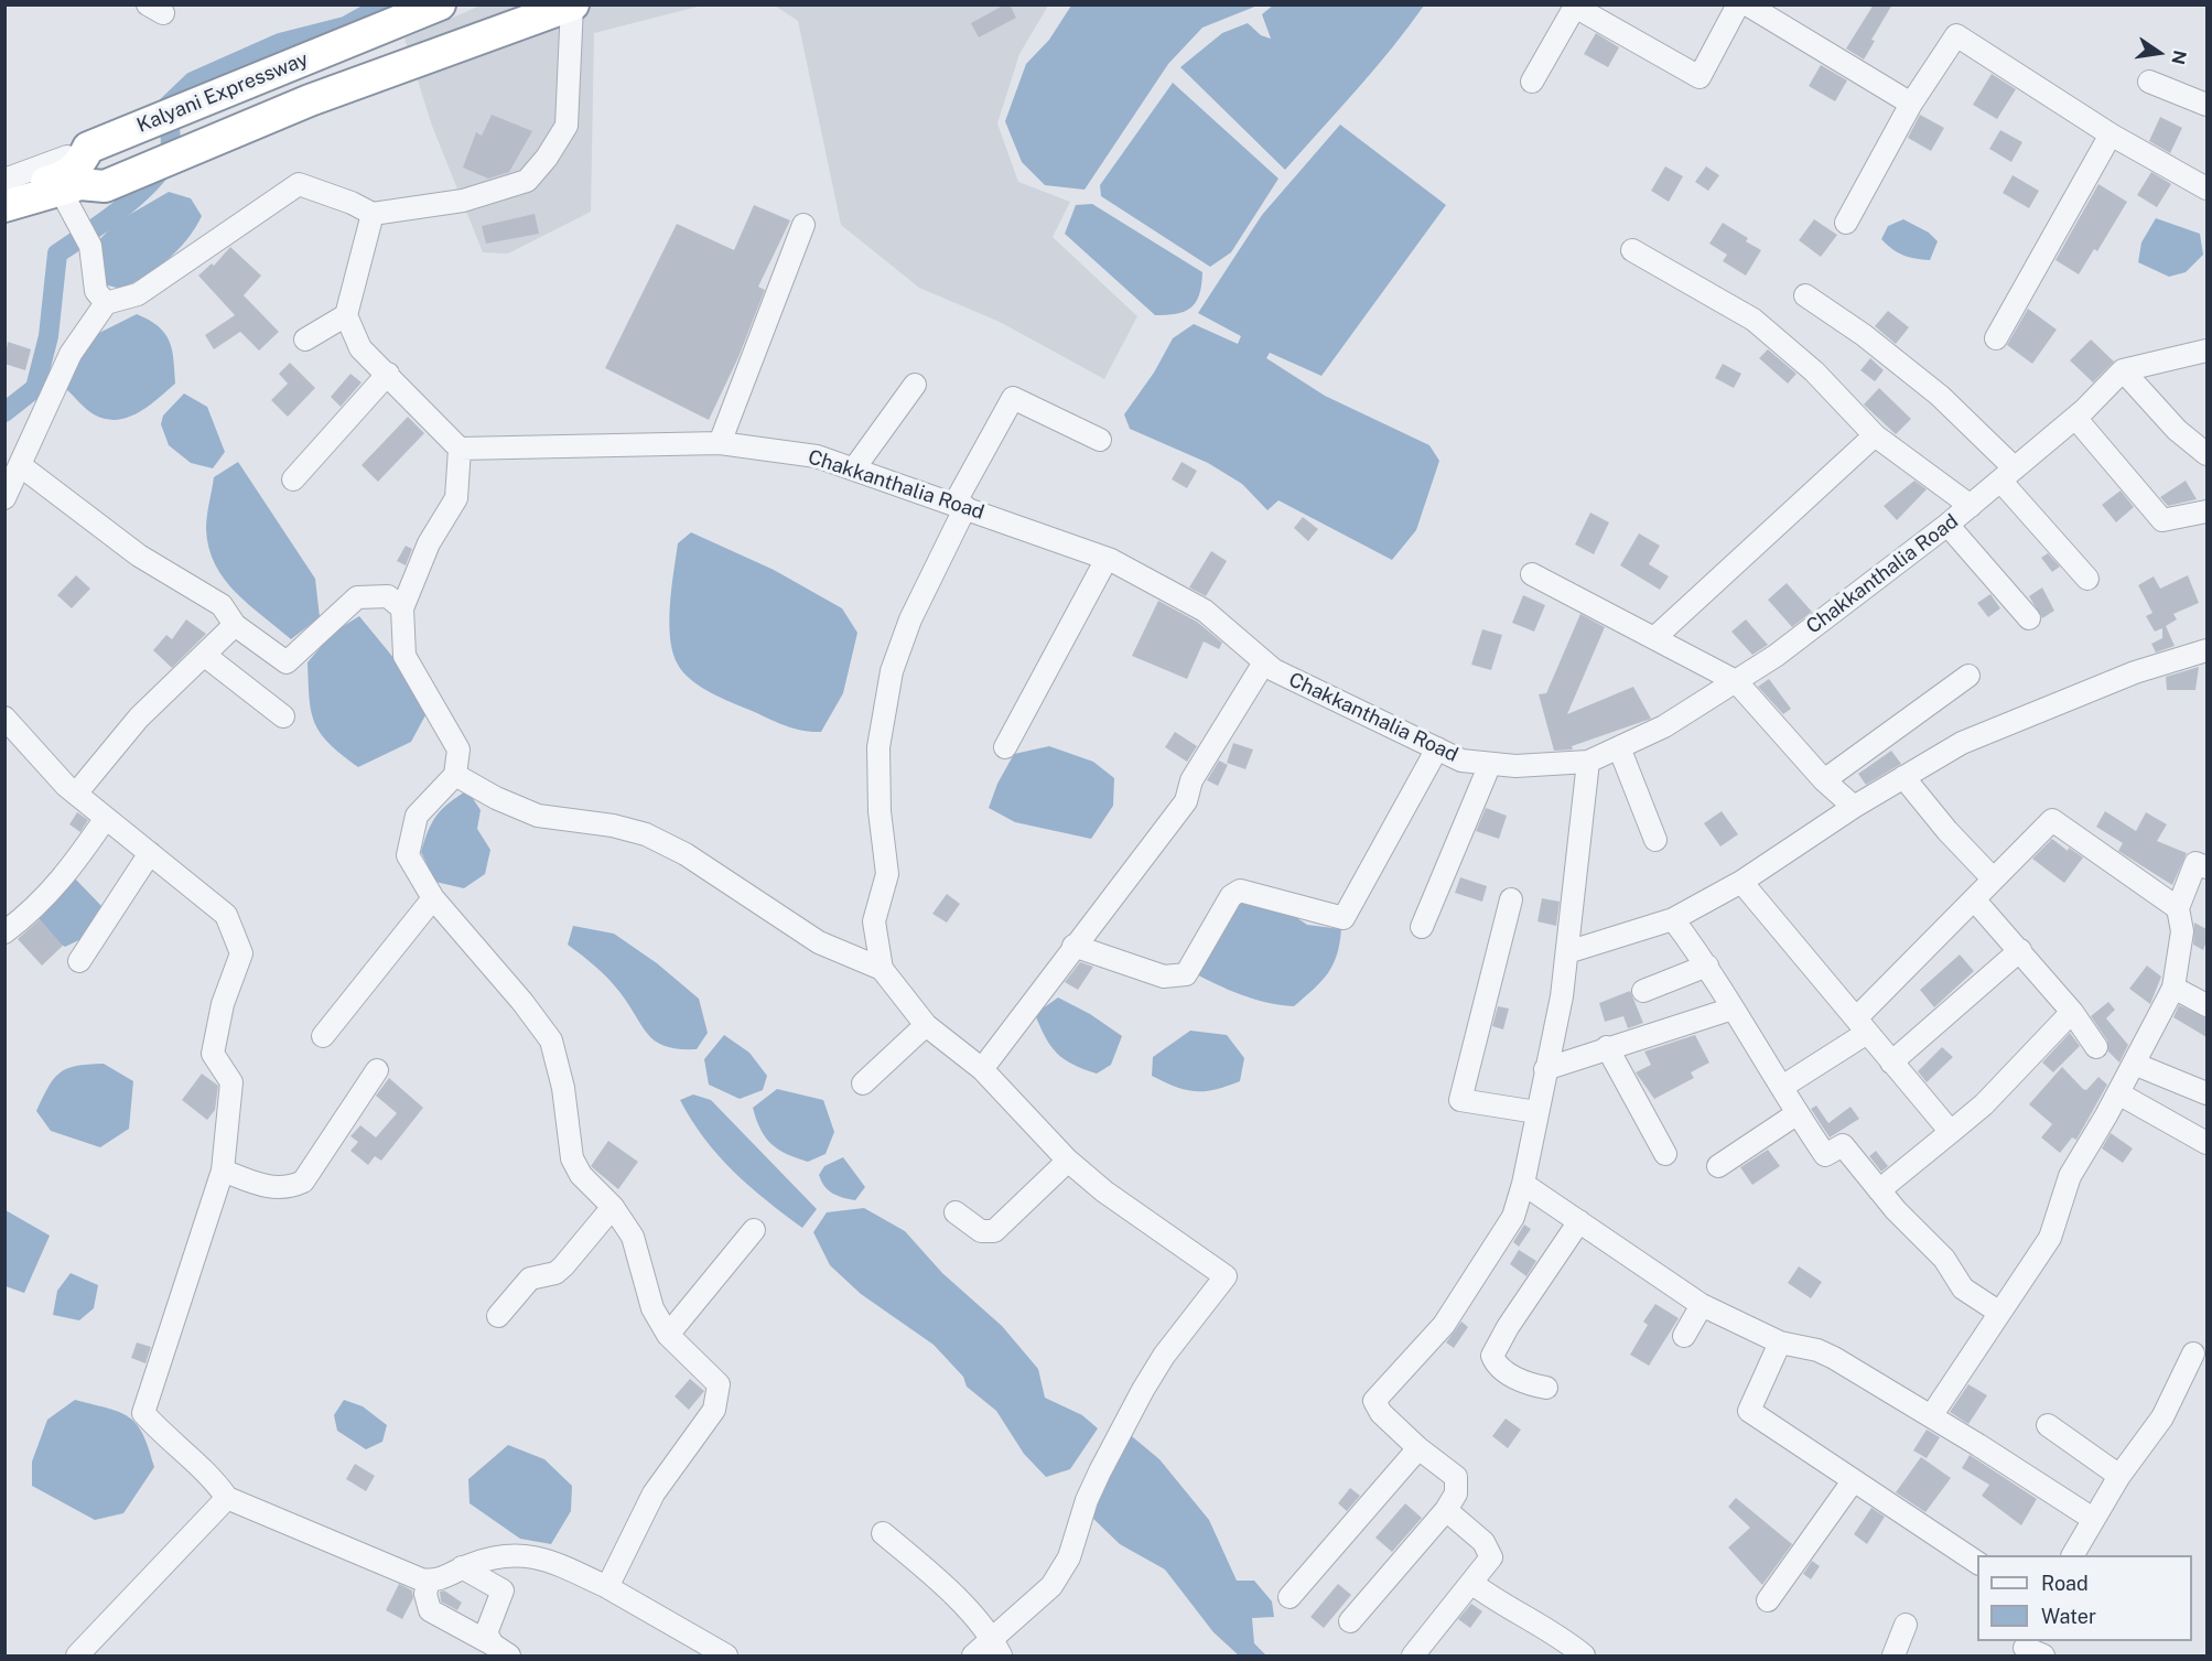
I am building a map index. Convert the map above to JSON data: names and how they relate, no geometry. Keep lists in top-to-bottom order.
{
  "streets": {
    "highway": ["Kalyani Expressway"],
    "street": ["Chakkanthalia Road"]
  },
  "legend": ["Road", "Water"],
  "north": "right"
}
